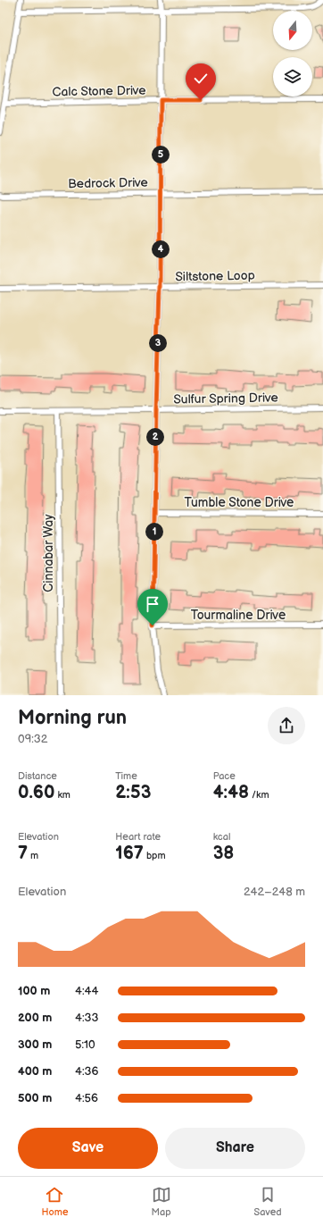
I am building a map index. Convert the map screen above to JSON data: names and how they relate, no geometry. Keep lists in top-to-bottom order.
{
  "streets": {
    "street": [
      "Calc Stone Drive",
      "Bedrock Drive",
      "Siltstone Loop",
      "Sulfur Spring Drive",
      "Tumble Stone Drive",
      "Cinnabar Way",
      "Tourmaline Drive"
    ]
  },
  "crossings": [
    ["Sulfur Spring Drive", "Cinnabar Way"]
  ],
  "north": "bottom",
  "page": {
    "pins": [
      "5",
      "4",
      "3",
      "2",
      "1"
    ],
    "heading": ["Morning run", "09:32"],
    "stats": [
      ["Distance", "0.60 km"],
      ["Time", "2:53"],
      ["Pace", "4:48 /km"],
      ["Elevation", "7 m"],
      ["Heart rate", "167 bpm"],
      ["kcal", "38"]
    ],
    "chart": ["Elevation", "242–248 m"],
    "list": [
      {
        "name": "100 m",
        "note": "4:44"
      },
      {
        "name": "200 m",
        "note": "4:33"
      },
      {
        "name": "300 m",
        "note": "5:10"
      },
      {
        "name": "400 m",
        "note": "4:36"
      },
      {
        "name": "500 m",
        "note": "4:56"
      }
    ],
    "buttons": ["Save", "Share"],
    "tabs": ["Home", "Map", "Saved"]
  }
}
